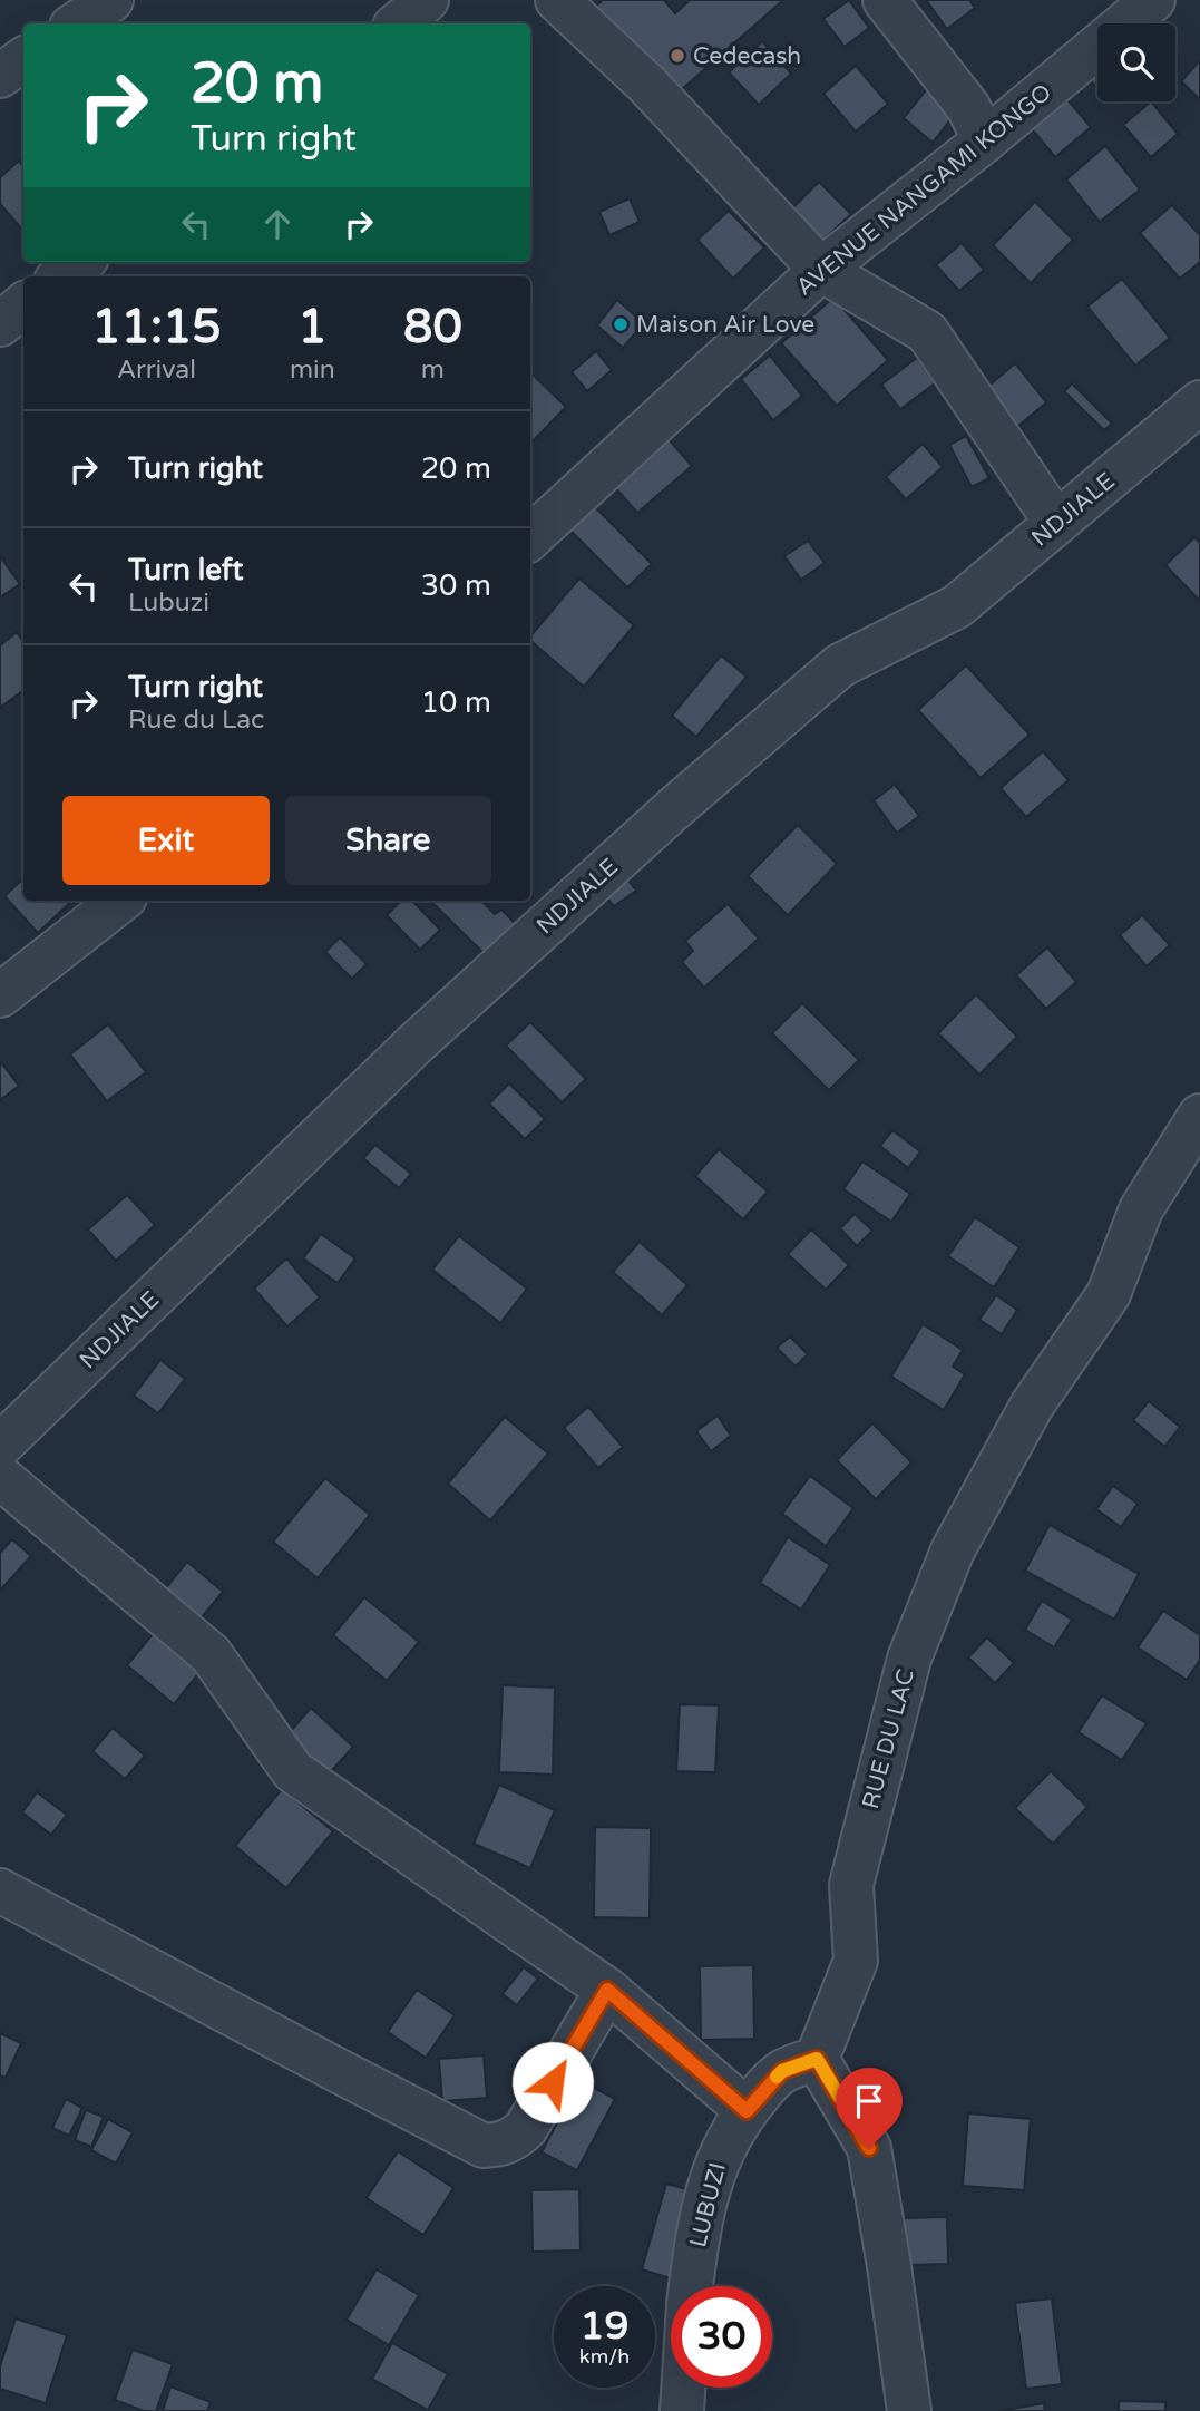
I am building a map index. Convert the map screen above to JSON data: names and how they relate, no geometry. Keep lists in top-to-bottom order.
{
  "streets": {
    "street": [
      "AVENUE NANGAMI KONGO",
      "NDJIALE",
      "RUE DU LAC",
      "LUBUZI"
    ]
  },
  "crossings": [
    ["RUE DU LAC", "LUBUZI"]
  ],
  "places": ["Cedecash", "Maison Air Love"],
  "page": {
    "turn": ["20 m", "Turn right"],
    "eta": [
      "11:15",
      "Arrival",
      "1",
      "min",
      "80",
      "m"
    ],
    "list": [
      {
        "name": "Turn right",
        "value": "20 m"
      },
      {
        "name": "Turn left",
        "note": "Lubuzi",
        "value": "30 m"
      },
      {
        "name": "Turn right",
        "note": "Rue du Lac",
        "value": "10 m"
      }
    ],
    "buttons": ["Exit", "Share"],
    "speed": "19 km/h",
    "limit": "30"
  }
}
